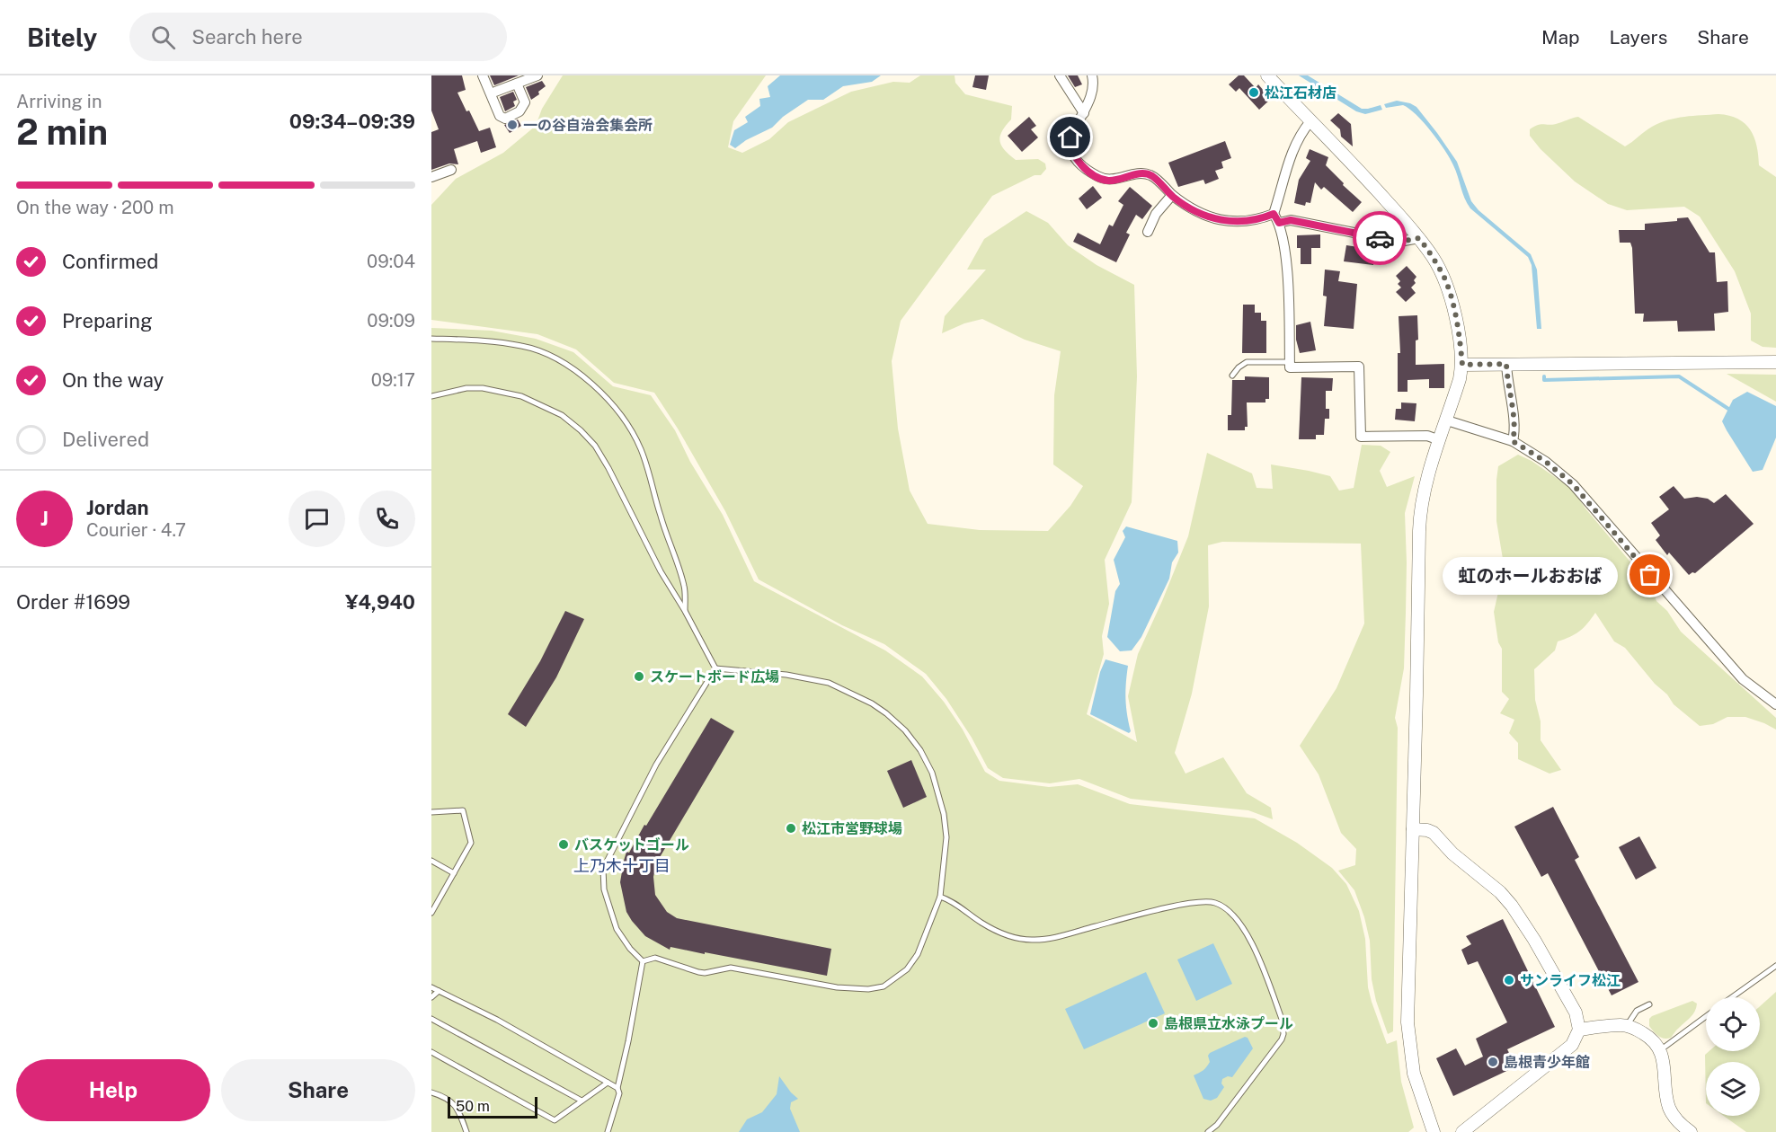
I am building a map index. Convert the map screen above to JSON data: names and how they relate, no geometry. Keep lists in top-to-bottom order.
{
  "districts": ["上乃木十丁目"],
  "places": [
    "松江石材店",
    "一の谷自治会集会所",
    "虹のホールおおば",
    "スケートボード広場",
    "松江市営野球場",
    "バスケットゴール",
    "サンライフ松江",
    "島根県立水泳プール",
    "島根青少年館"
  ],
  "scale_bar": "50 m",
  "page": {
    "header": "Bitely",
    "search": "Search here",
    "nav": ["Map", "Layers", "Share"],
    "heading": ["2 min", "Arriving in", "09:34–09:39"],
    "panel": [
      "Jordan",
      "Courier · 4.7",
      "Order #1699",
      "¥4,940"
    ],
    "bar": "On the way · 200 m",
    "list": [
      ["Confirmed", "09:04"],
      ["Preparing", "09:09"],
      ["On the way", "09:17"],
      "Delivered"
    ],
    "round": "J",
    "bubble": "虹のホールおおば",
    "buttons": ["Help", "Share"],
    "scale": "50 m"
  }
}
